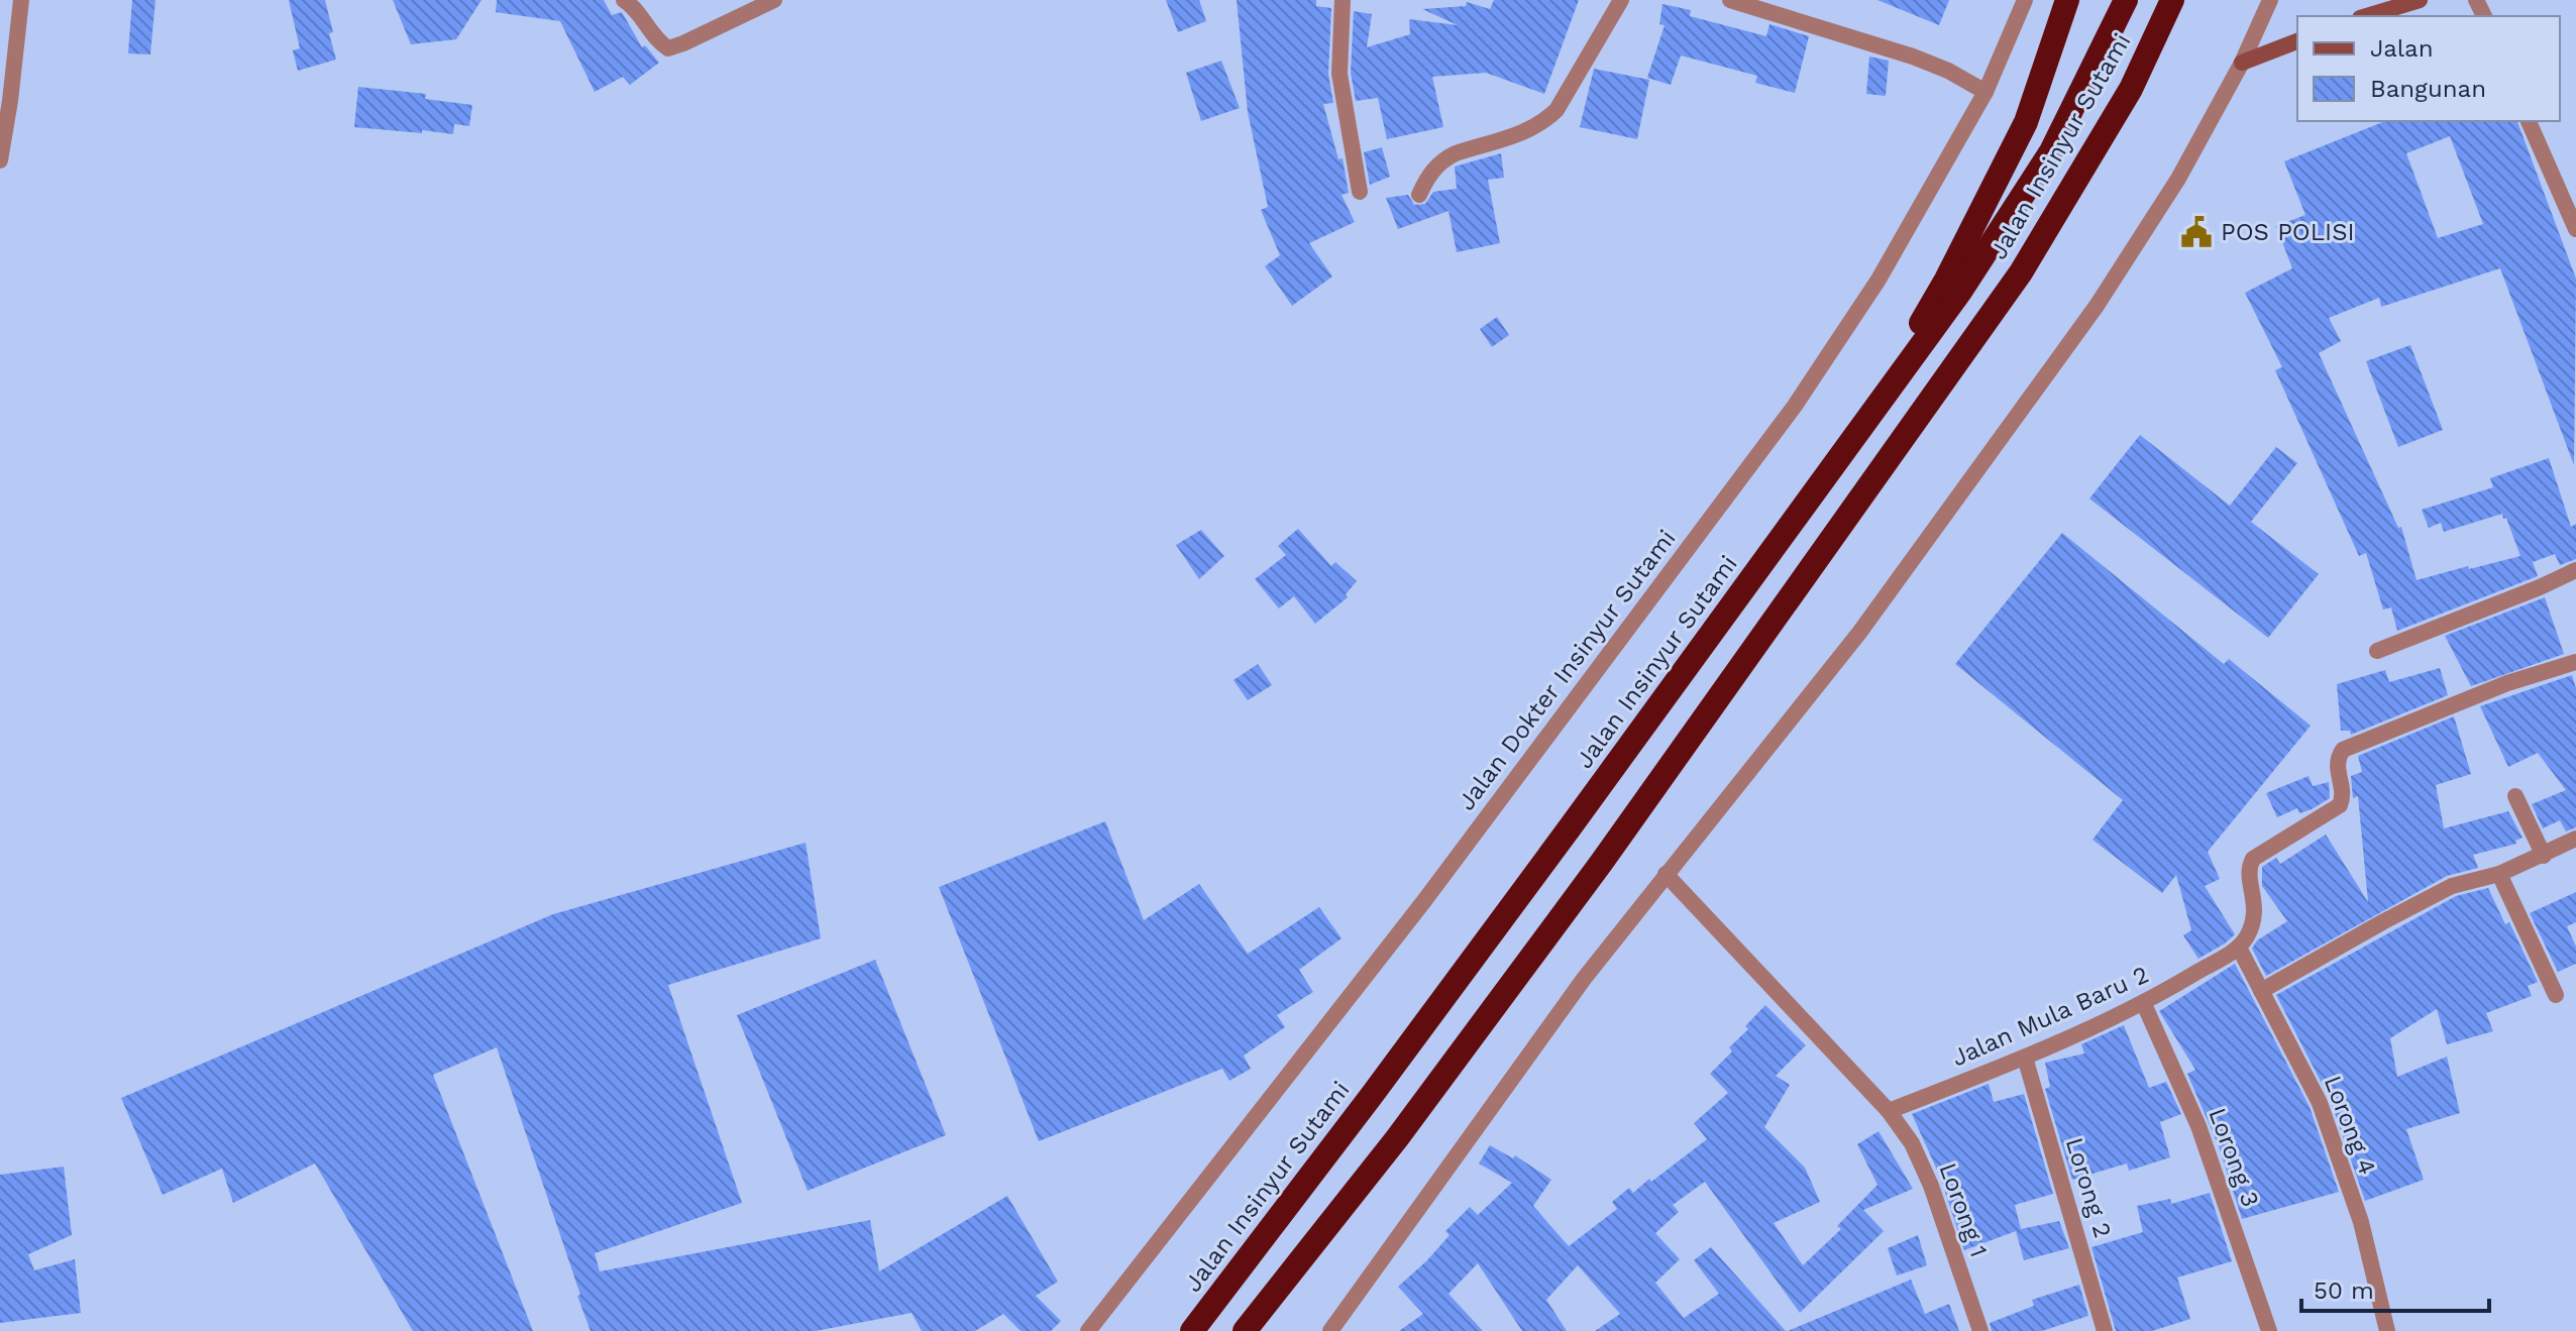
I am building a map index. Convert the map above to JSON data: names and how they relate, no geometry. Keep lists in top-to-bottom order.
{
  "streets": {
    "highway": ["Jalan Insinyur Sutami"],
    "street": [
      "Jalan Dokter Insinyur Sutami",
      "Jalan Mula Baru 2",
      "Lorong 4",
      "Lorong 3",
      "Lorong 2",
      "Lorong 1"
    ]
  },
  "crossings": [
    ["Jalan Mula Baru 2", "Lorong 4"],
    ["Jalan Mula Baru 2", "Lorong 3"],
    ["Jalan Mula Baru 2", "Lorong 2"],
    ["Jalan Mula Baru 2", "Lorong 1"]
  ],
  "places": {
    "public building": ["POS POLISI"]
  },
  "legend": ["Jalan", "Bangunan"],
  "scale_bar": "50 m"
}
